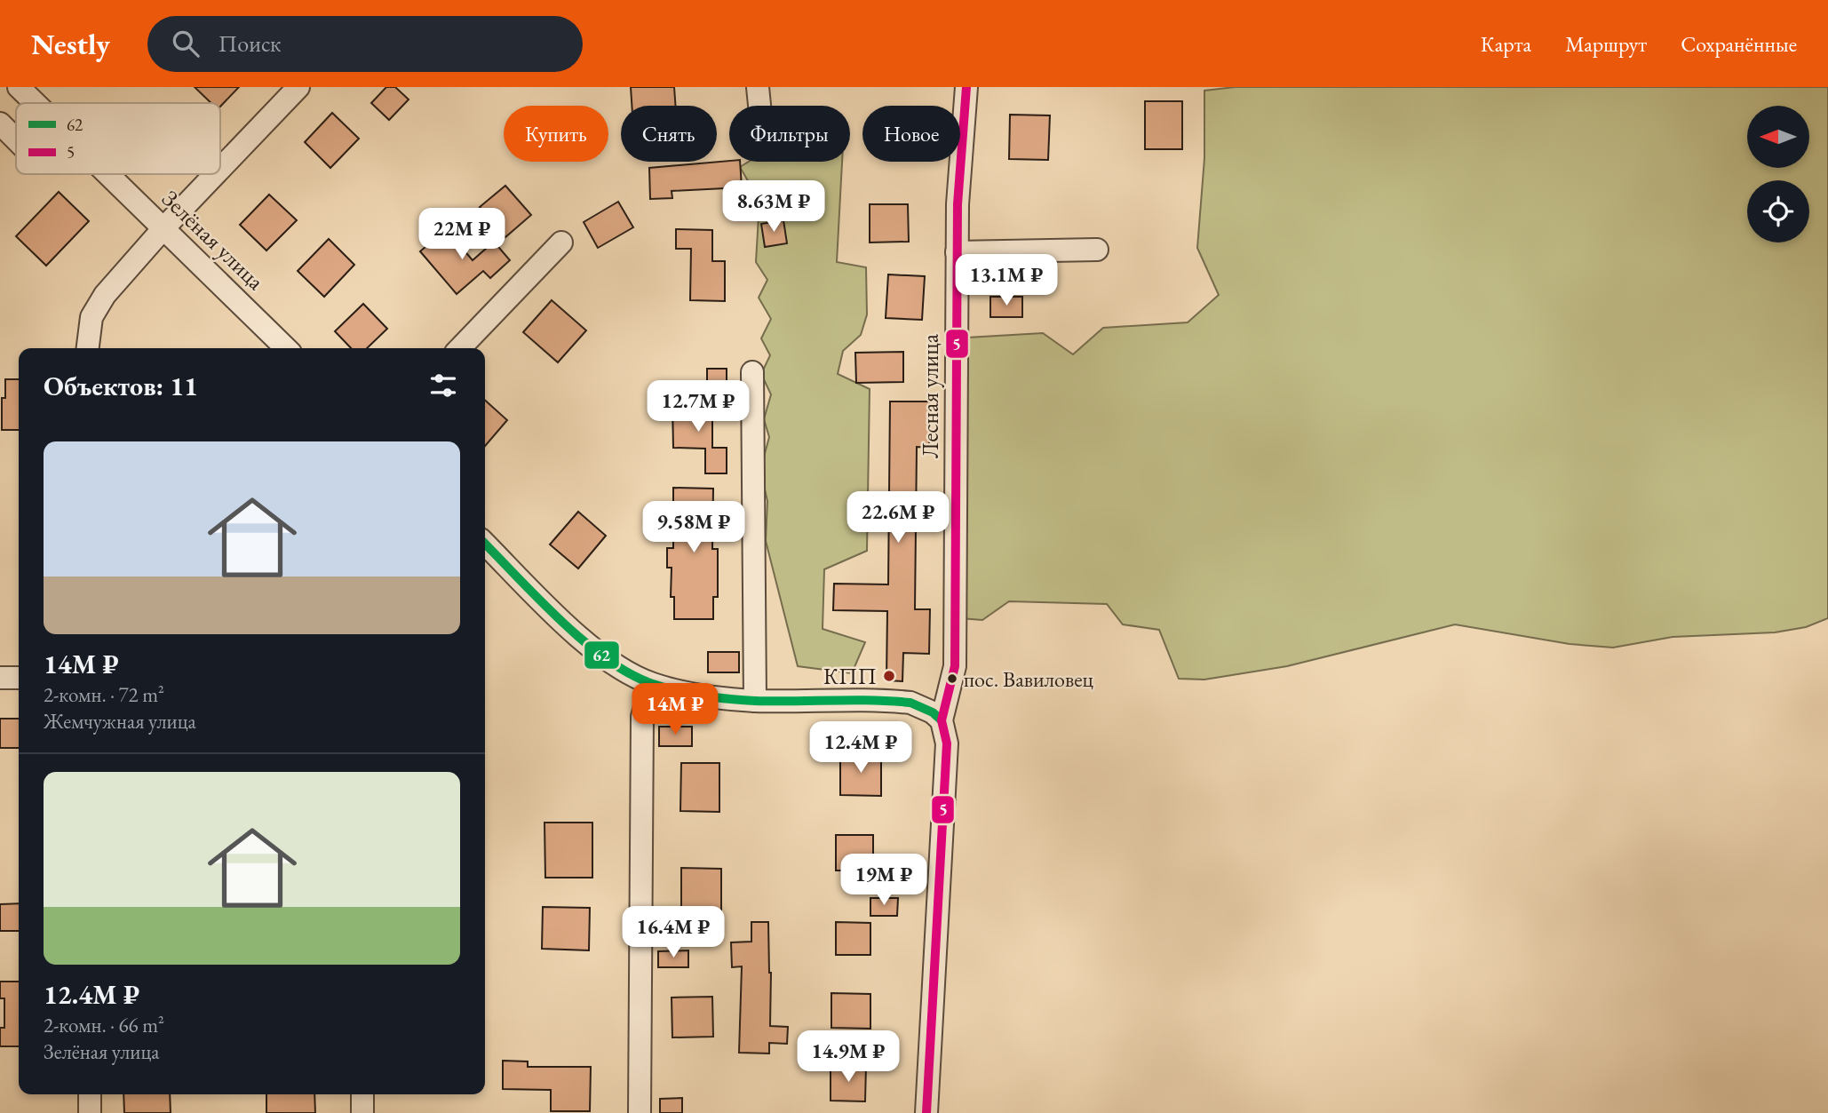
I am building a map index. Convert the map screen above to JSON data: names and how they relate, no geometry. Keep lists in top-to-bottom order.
{
  "streets": {
    "street": ["Зелёная улица", "Лесная улица"]
  },
  "places": ["КПП", "пос. Вавиловец"],
  "lines": ["transit line 5", "transit line 62"],
  "legend": ["62", "5"],
  "north": "left",
  "page": {
    "header": "Nestly",
    "search": "Поиск",
    "nav": ["Карта", "Маршрут", "Сохранённые"],
    "chip": [
      "Купить",
      "Снять",
      "Фильтры",
      "Новое"
    ],
    "price": [
      "8.63M ₽",
      "22M ₽",
      "13.1M ₽",
      "12.7M ₽",
      "22.6M ₽",
      "9.58M ₽",
      "14M ₽",
      "12.4M ₽",
      "19M ₽",
      "16.4M ₽",
      "14.9M ₽"
    ],
    "heading": "Объектов: 11",
    "list": [
      {
        "name": "14M ₽",
        "note": "2-комн. · 72 m² · Жемчужная улица"
      },
      {
        "name": "12.4M ₽",
        "note": "2-комн. · 66 m² · Зелёная улица"
      }
    ]
  }
}
